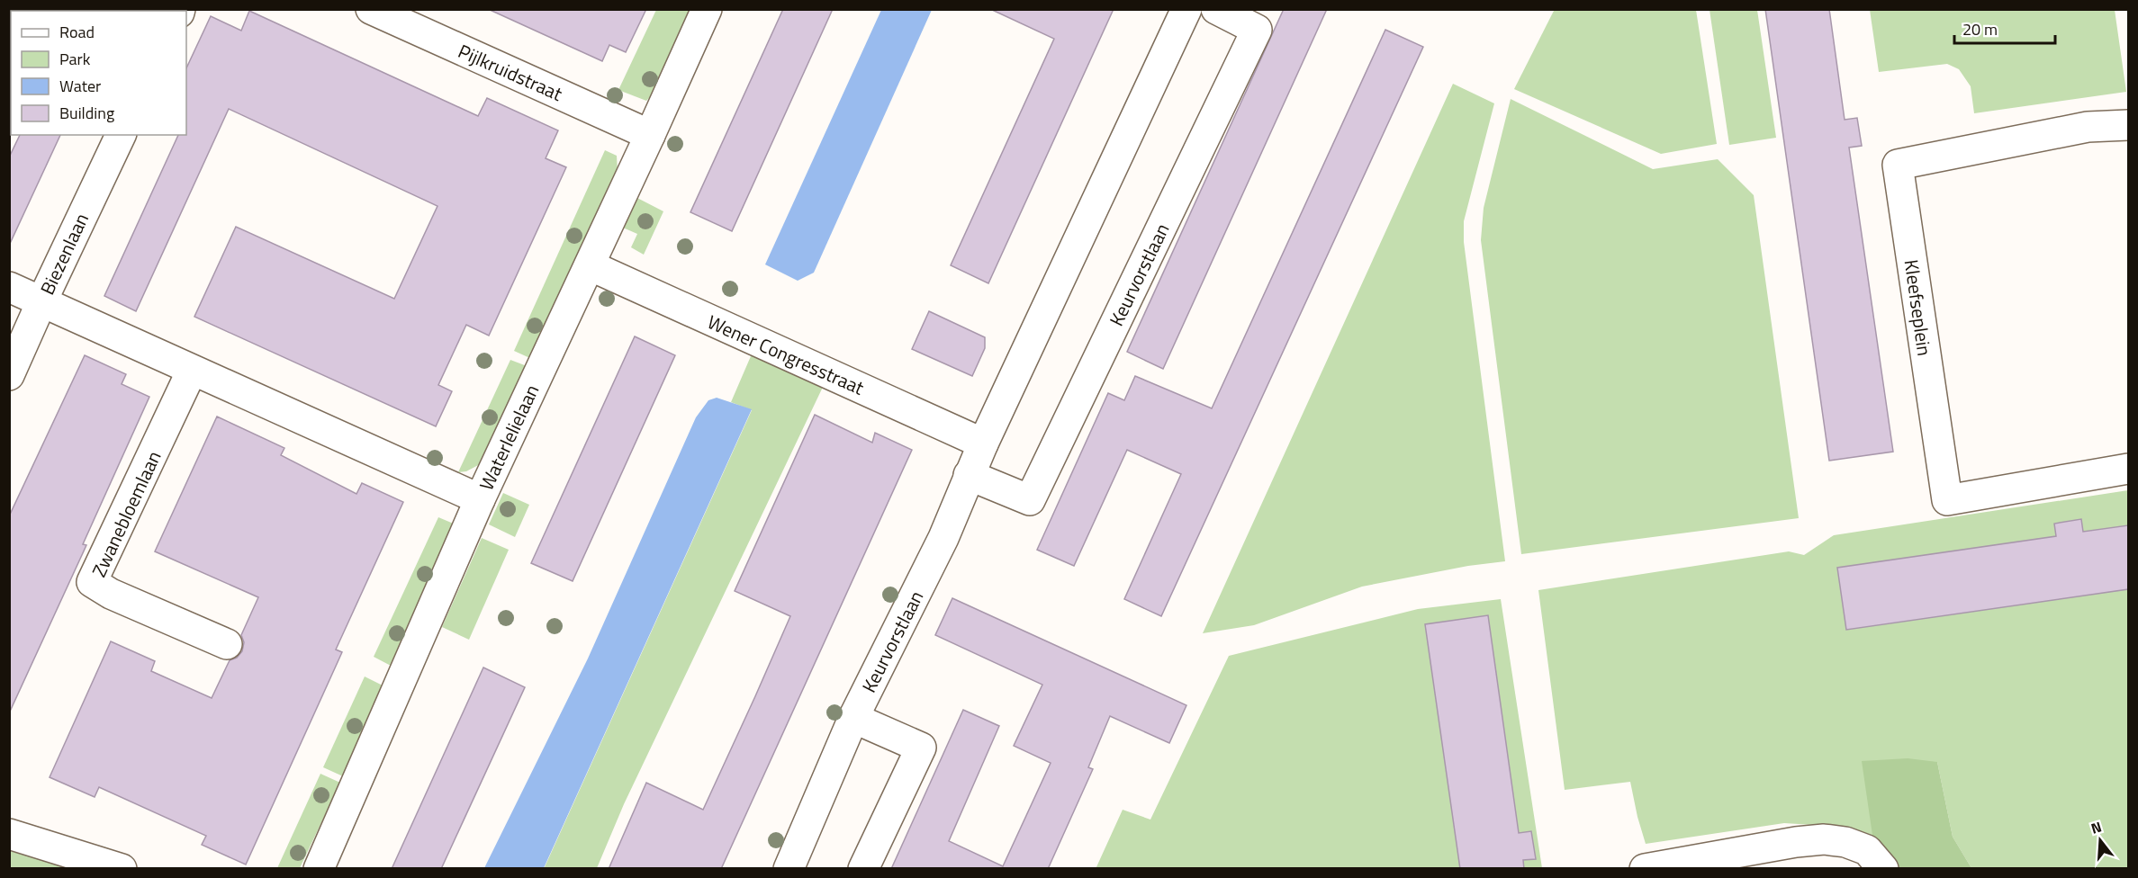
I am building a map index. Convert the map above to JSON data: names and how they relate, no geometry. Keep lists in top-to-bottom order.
{
  "streets": {
    "street": [
      "Pijlkruidstraat",
      "Biezenlaan",
      "Keurvorstlaan",
      "Kleefseplein",
      "Wener Congresstraat",
      "Waterlelielaan",
      "Zwanebloemlaan"
    ]
  },
  "crossings": [
    ["Pijlkruidstraat", "Waterlelielaan"],
    ["Keurvorstlaan", "Wener Congresstraat"],
    ["Wener Congresstraat", "Waterlelielaan"]
  ],
  "legend": [
    "Road",
    "Park",
    "Water",
    "Building"
  ],
  "scale_bar": "20 m",
  "north": "top"
}
